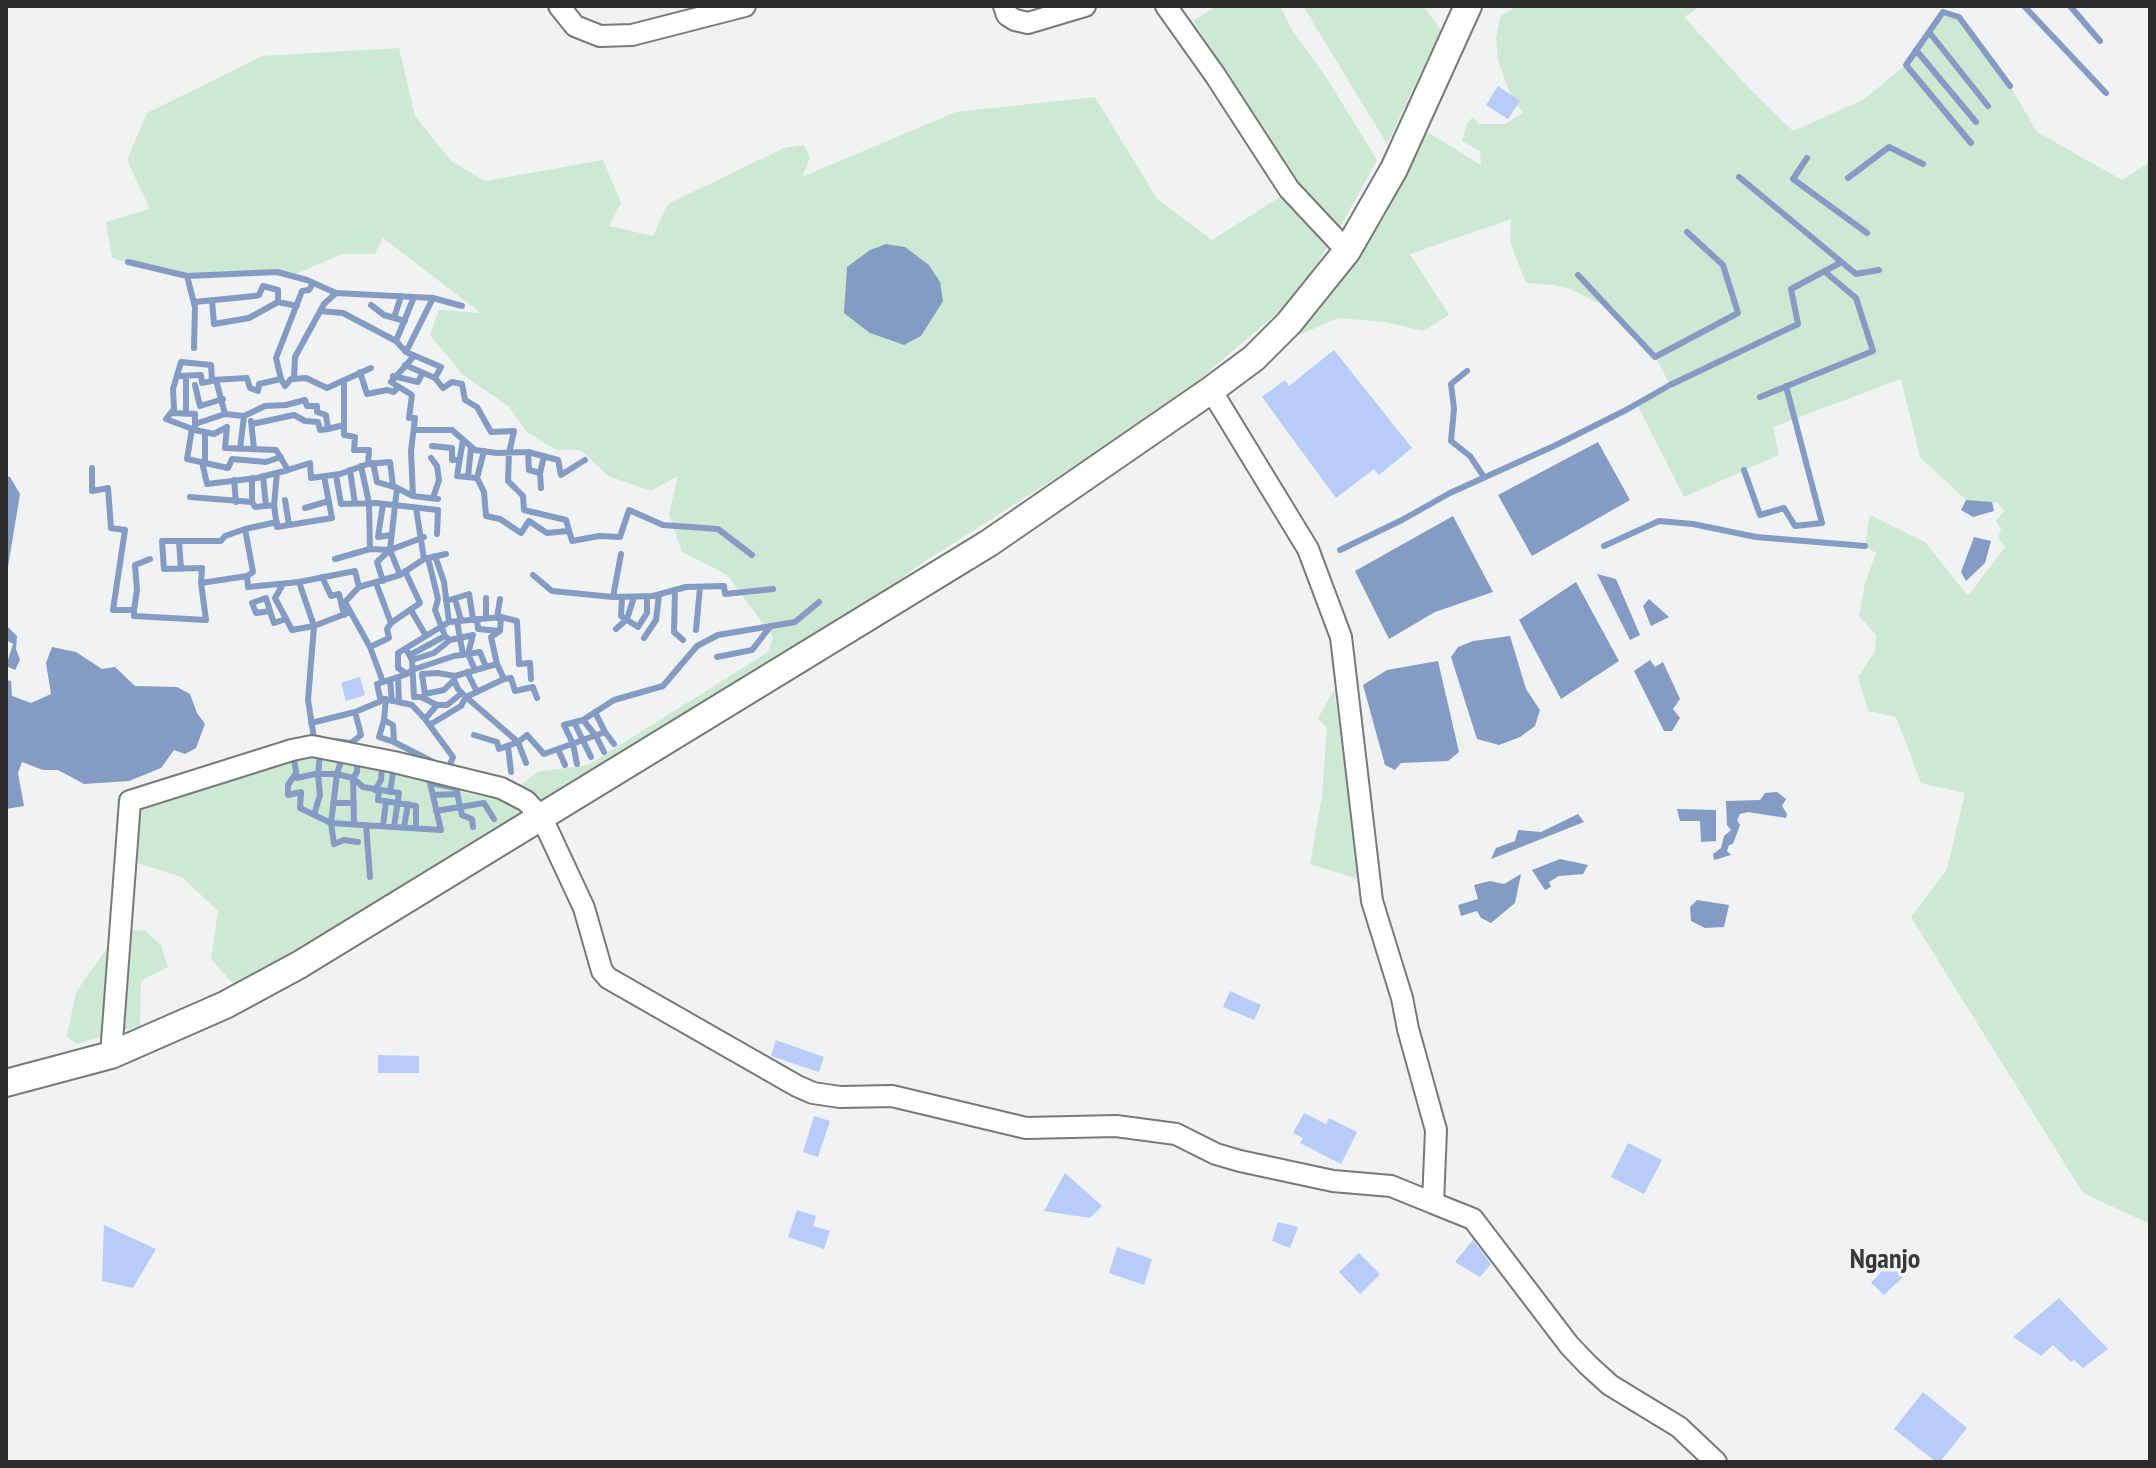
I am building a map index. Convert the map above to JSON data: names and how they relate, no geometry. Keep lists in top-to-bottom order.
{
  "districts": ["Nganjo"]
}
